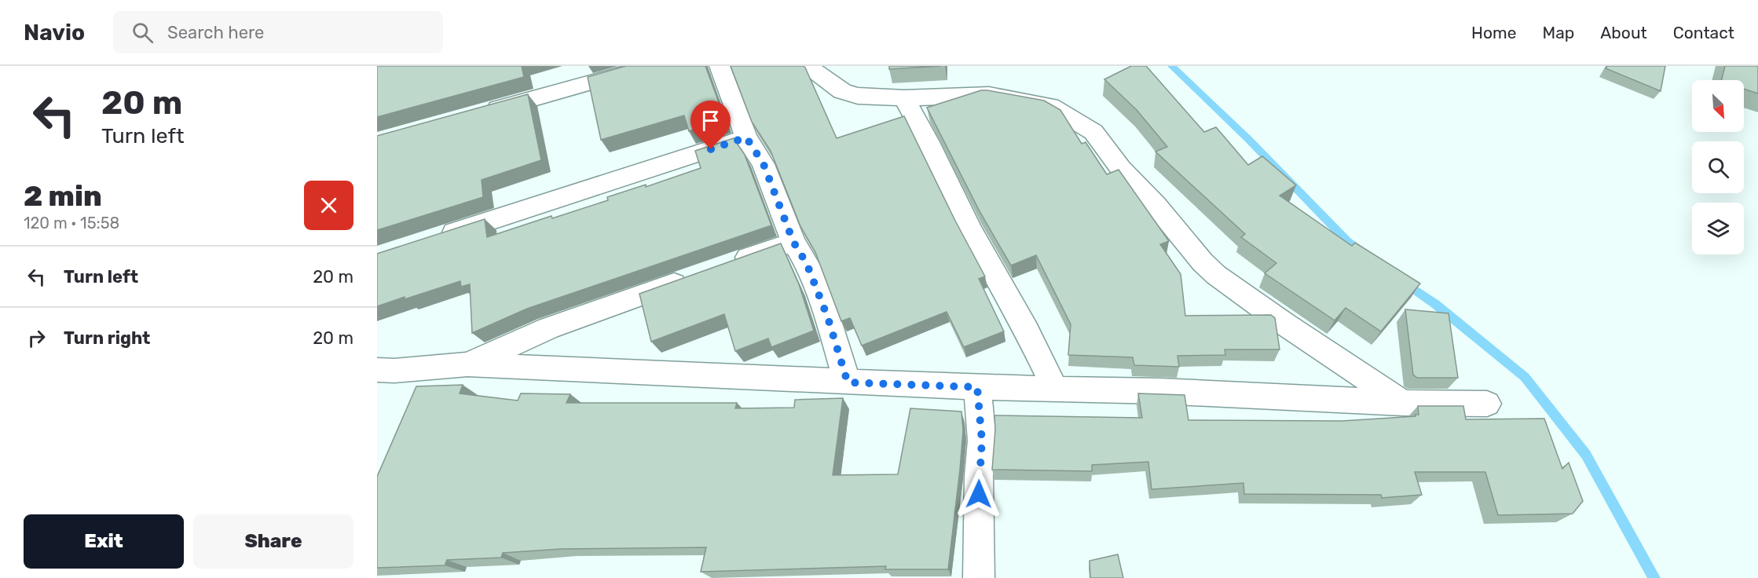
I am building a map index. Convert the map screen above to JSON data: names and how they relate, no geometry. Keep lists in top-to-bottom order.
{
  "north": "bottom right",
  "page": {
    "header": "Navio",
    "search": "Search here",
    "nav": [
      "Home",
      "Map",
      "About",
      "Contact"
    ],
    "turn": ["20 m", "Turn left"],
    "heading": ["2 min", "120 m · 15:58"],
    "list": [
      {
        "name": "Turn left",
        "value": "20 m"
      },
      {
        "name": "Turn right",
        "value": "20 m"
      }
    ],
    "buttons": ["Exit", "Share"]
  }
}
